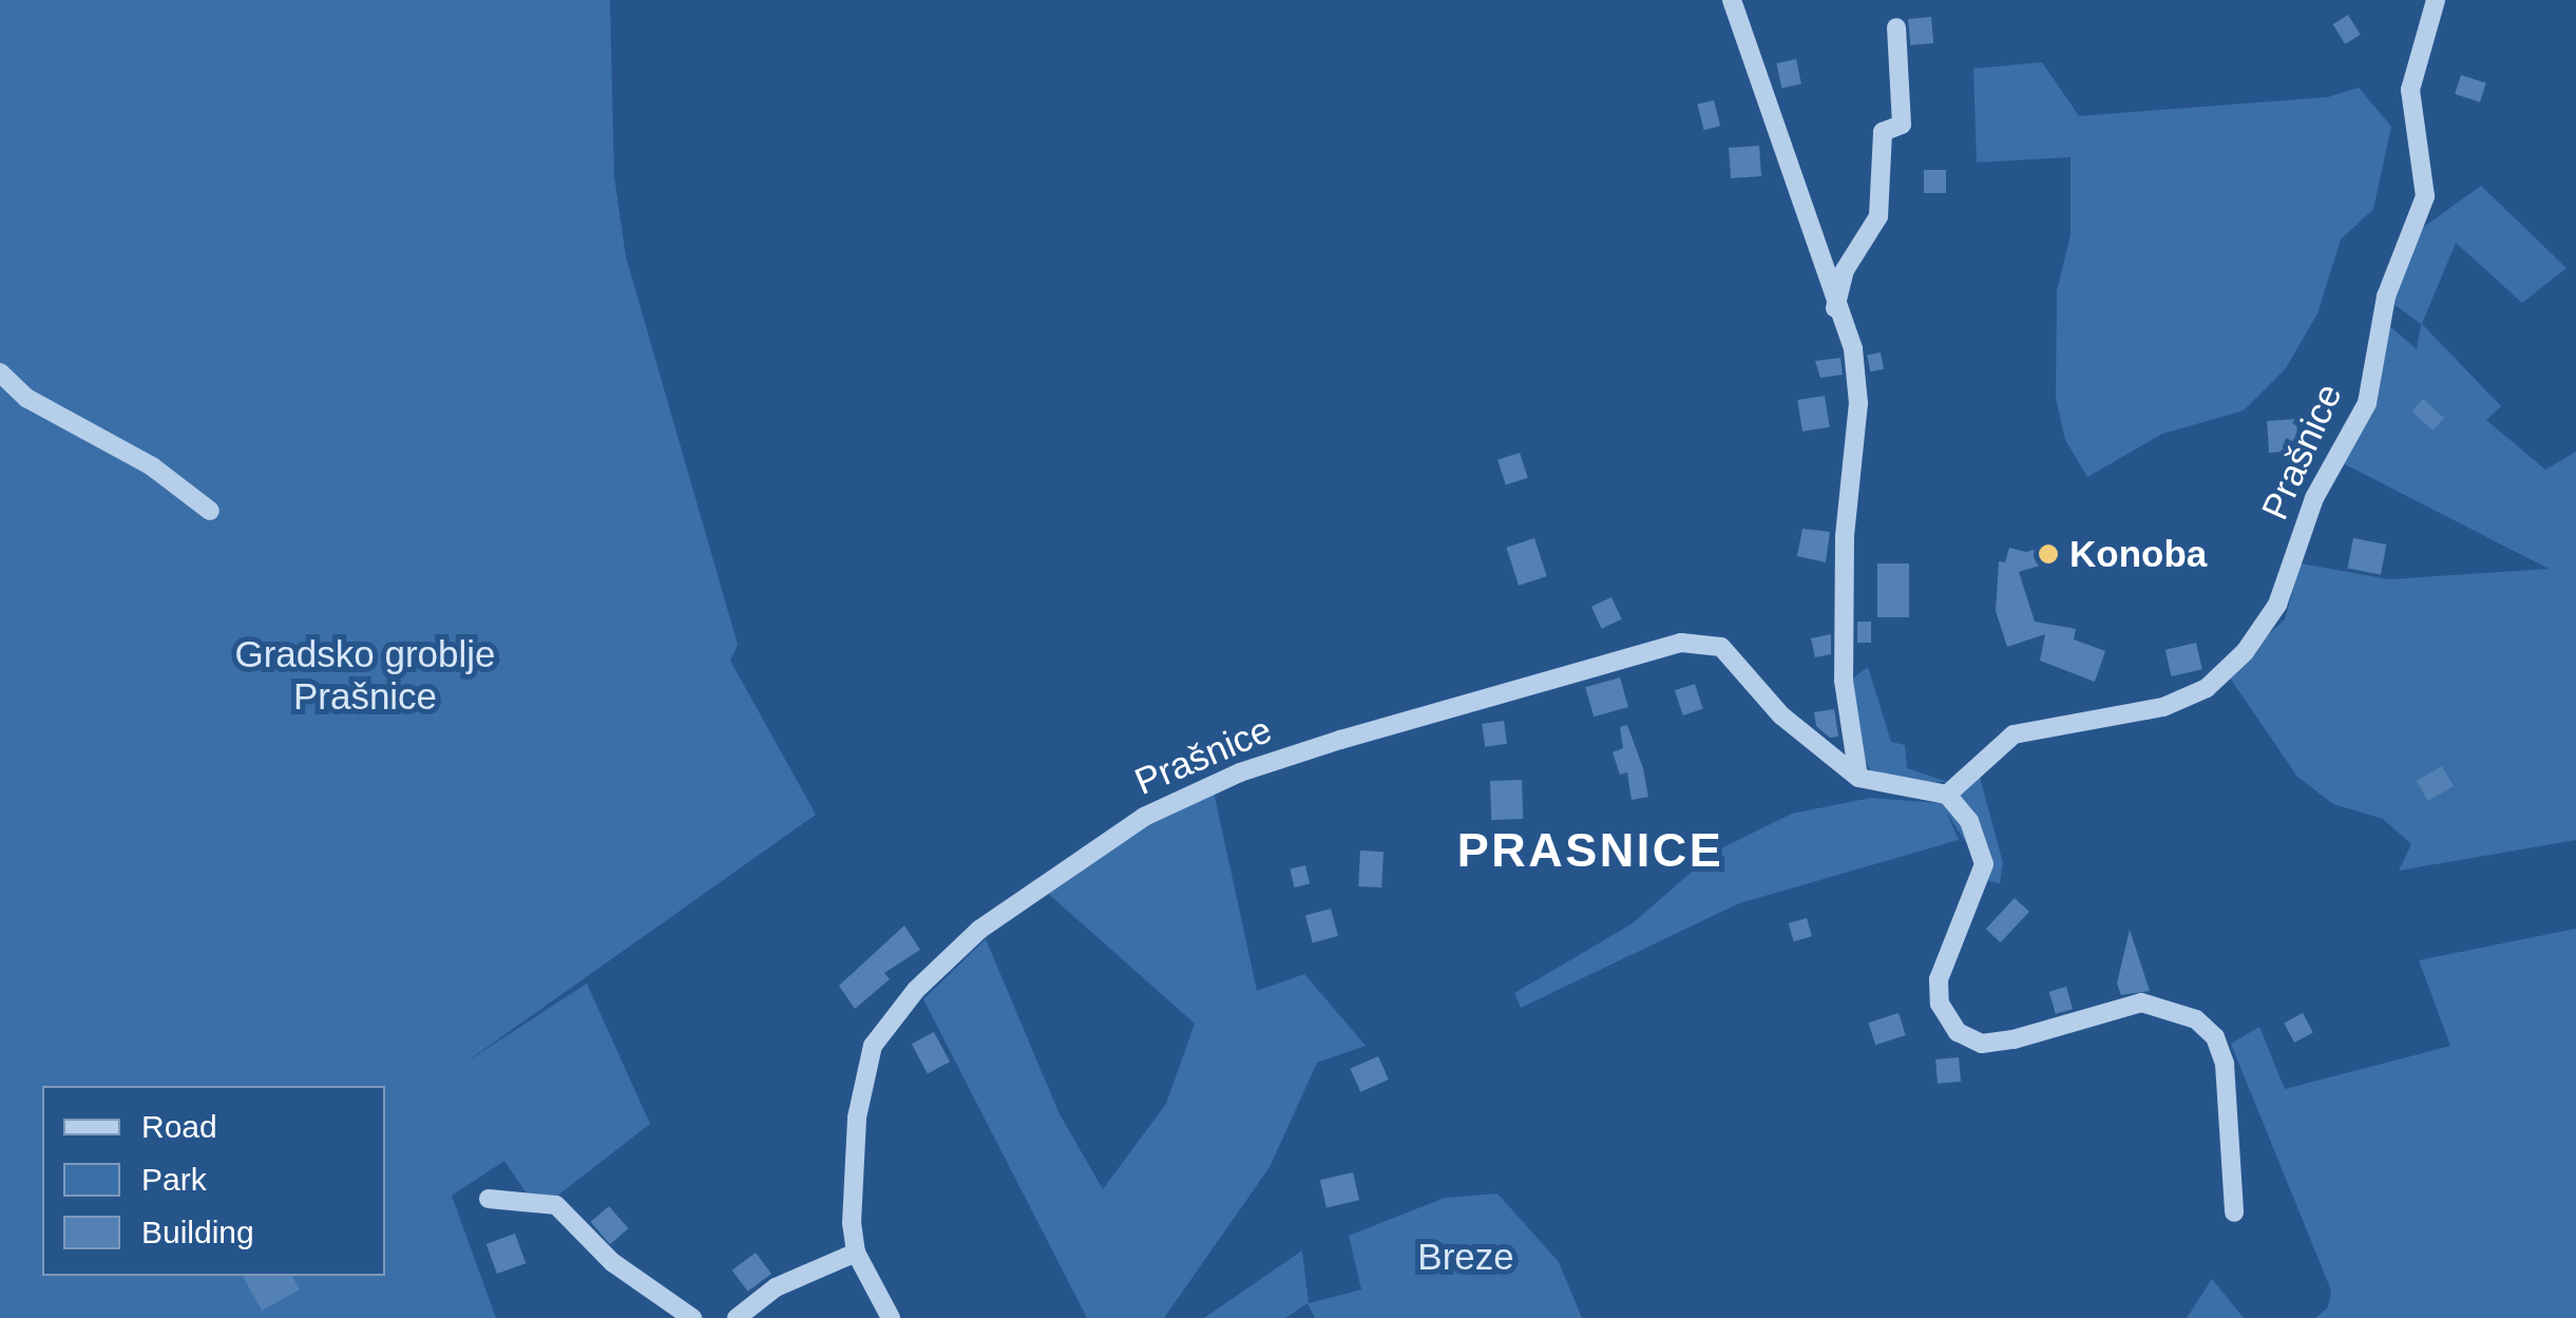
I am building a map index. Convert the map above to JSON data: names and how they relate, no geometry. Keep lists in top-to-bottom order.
{
  "streets": {
    "street": ["Prašnice"]
  },
  "districts": ["PRASNICE"],
  "parks": ["Gradsko groblje Prašnice", "Breze"],
  "places": ["Konoba"],
  "legend": ["Road", "Park", "Building"]
}
